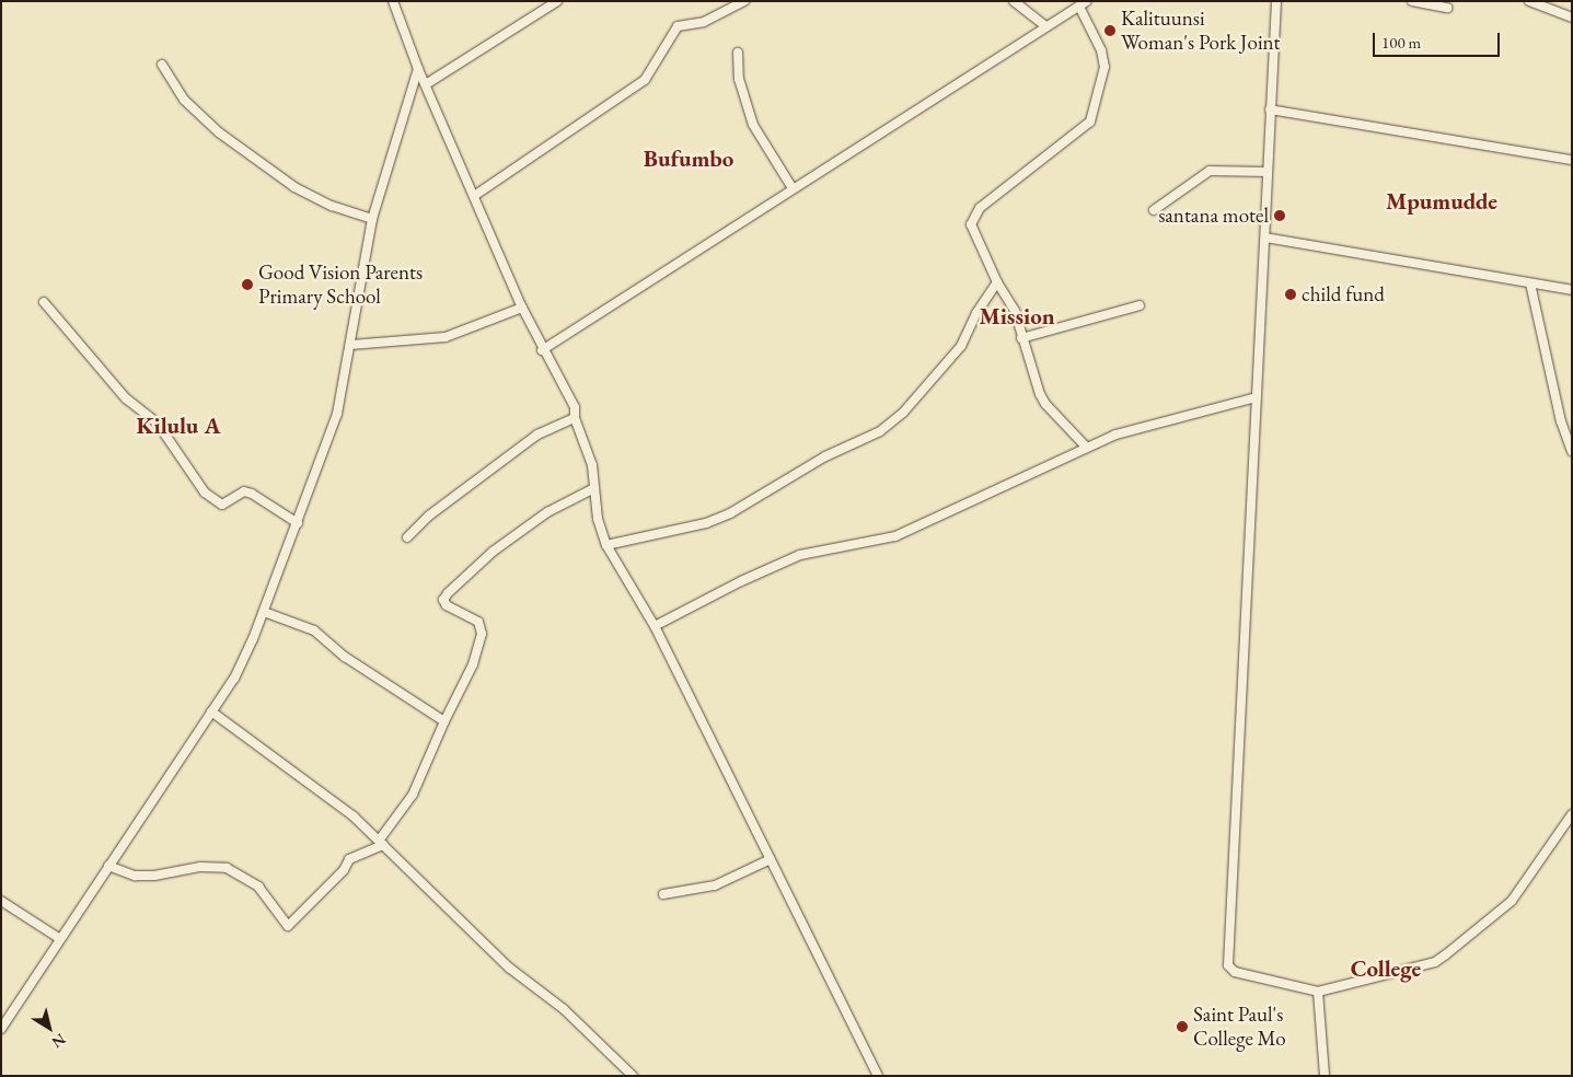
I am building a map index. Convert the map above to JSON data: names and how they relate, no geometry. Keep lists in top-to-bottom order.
{
  "districts": [
    "Bufumbo",
    "Mpumudde",
    "Mission",
    "Kilulu A",
    "College"
  ],
  "places": [
    "Kalituunsi Woman's Pork Joint",
    "santana motel",
    "Good Vision Parents Primary School",
    "child fund",
    "Saint Paul's College Mo"
  ],
  "scale_bar": "100 m",
  "north": "bottom right"
}
